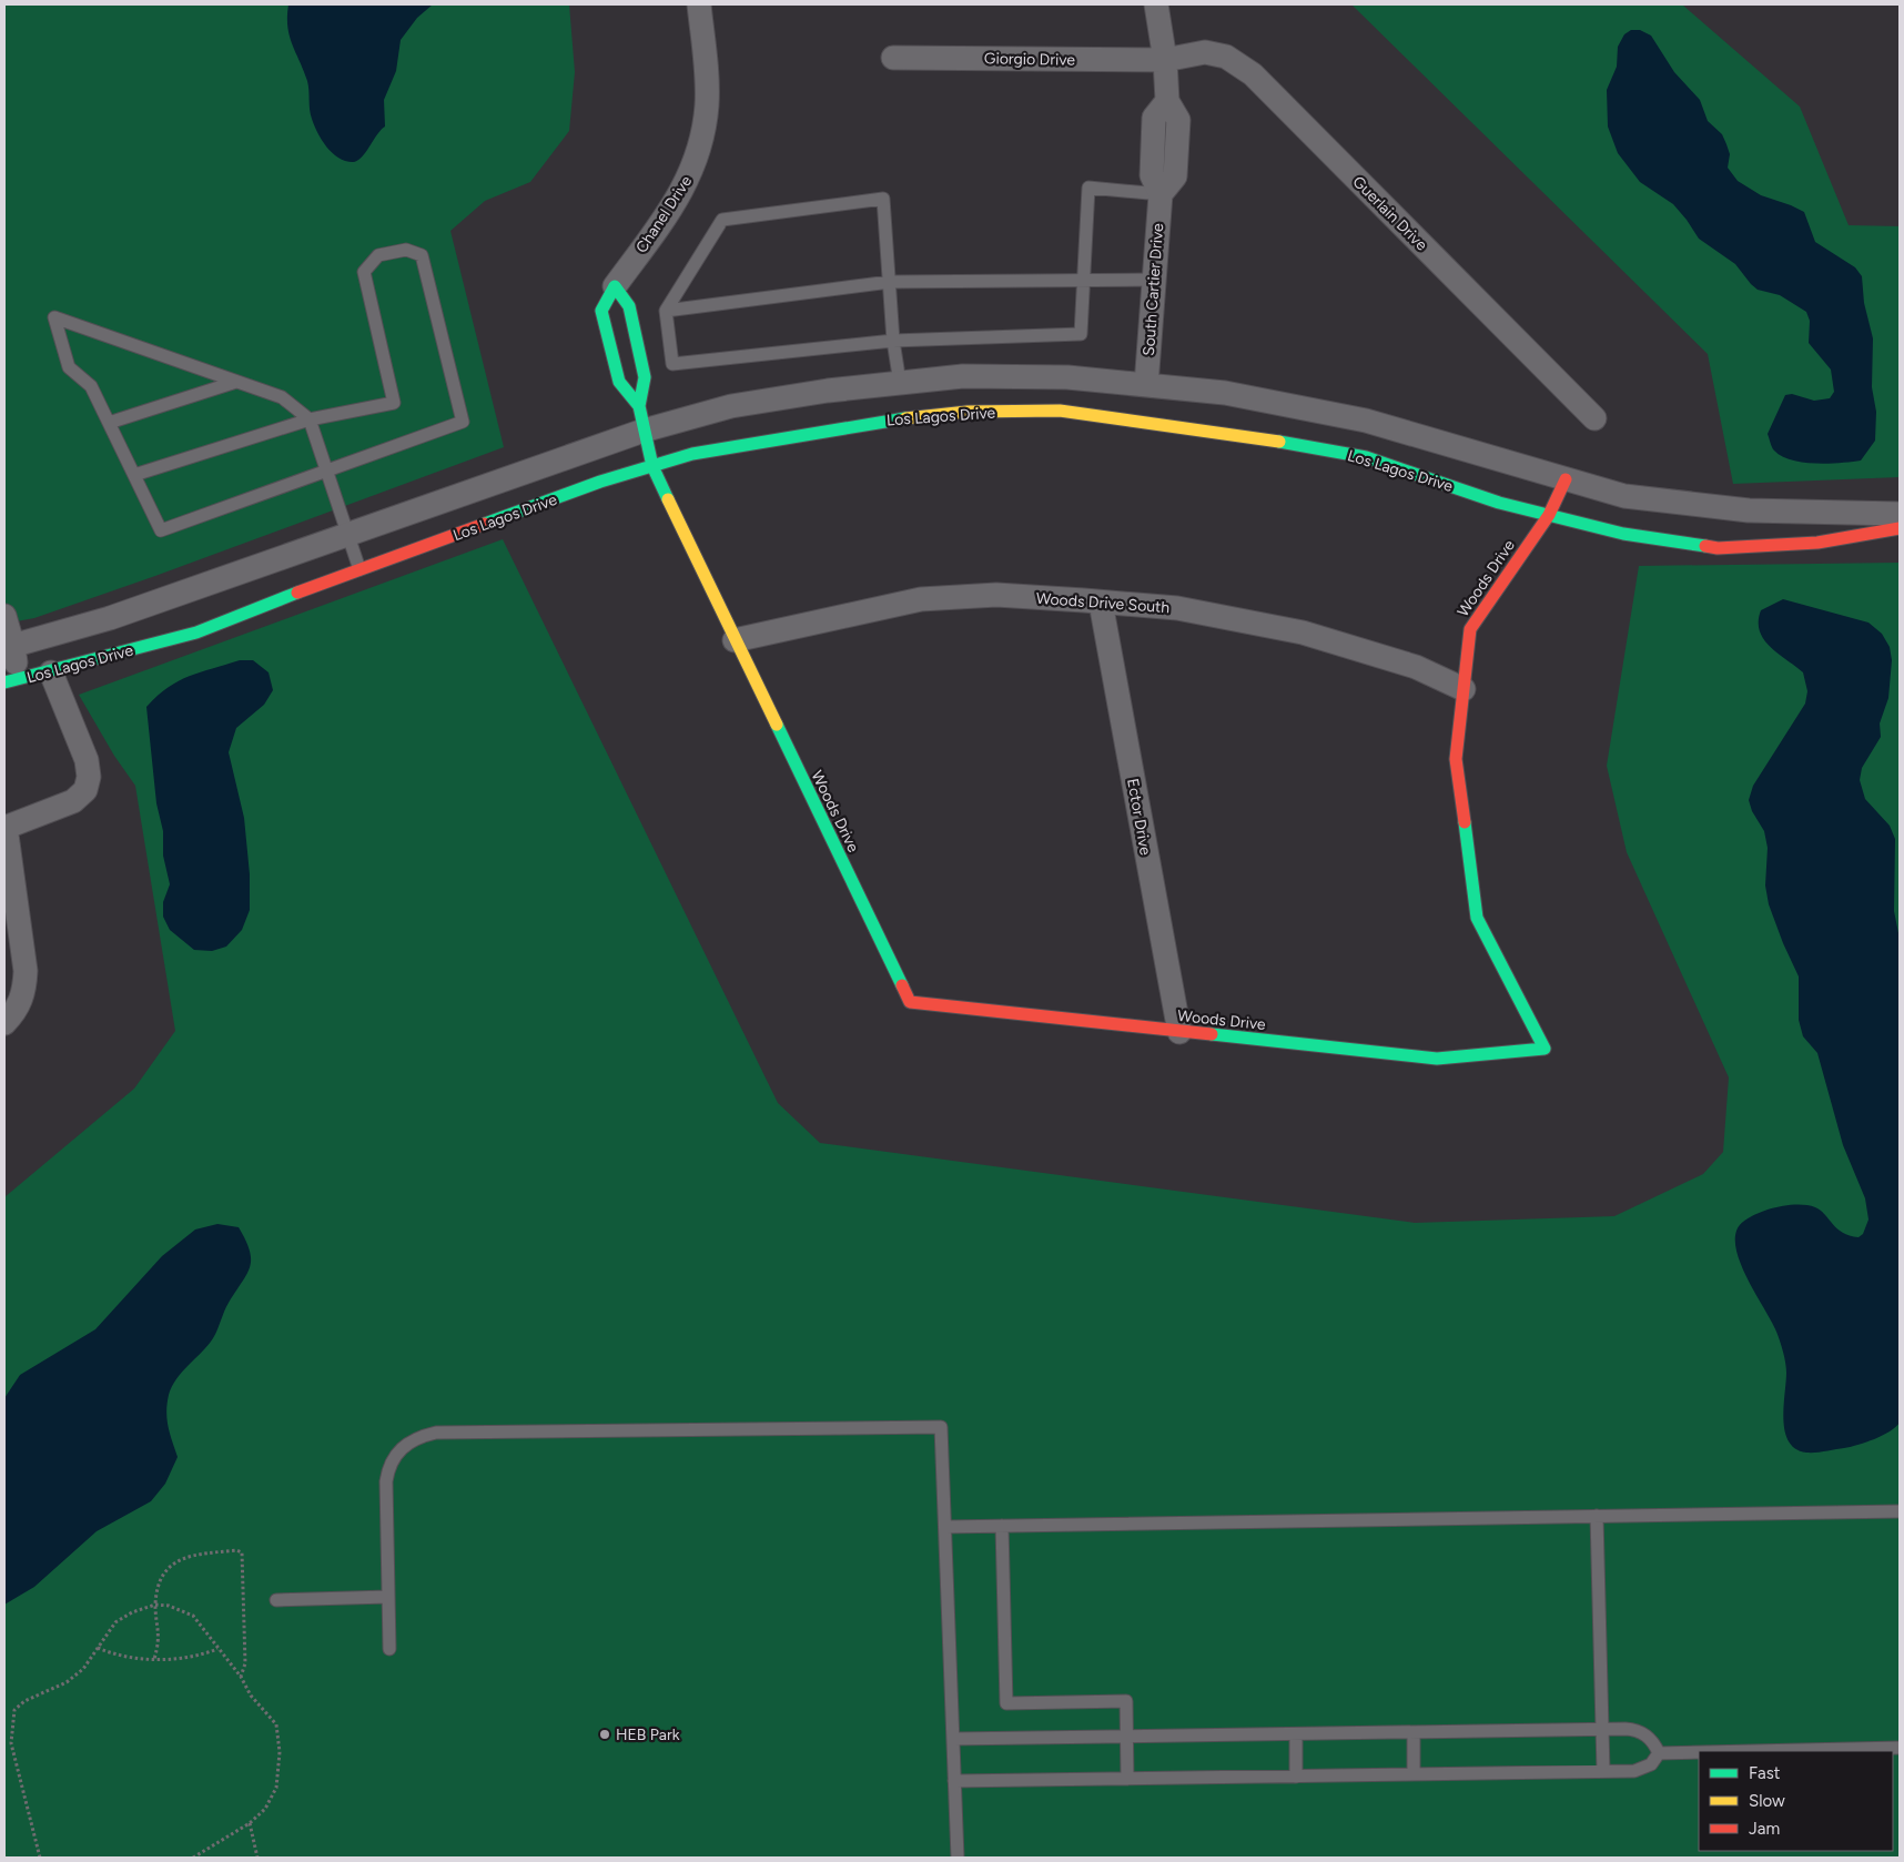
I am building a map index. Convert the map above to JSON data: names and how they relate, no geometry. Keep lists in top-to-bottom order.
{
  "streets": {
    "street": [
      "Giorgio Drive",
      "Guerlain Drive",
      "Chanel Drive",
      "South Cartier Drive",
      "Los Lagos Drive",
      "Woods Drive",
      "Woods Drive South",
      "Ector Drive"
    ]
  },
  "crossings": [
    ["Giorgio Drive", "Guerlain Drive"],
    ["Giorgio Drive", "South Cartier Drive"],
    ["Guerlain Drive", "South Cartier Drive"],
    ["Los Lagos Drive", "Woods Drive"],
    ["Woods Drive", "Woods Drive South"],
    ["Woods Drive", "Ector Drive"],
    ["Woods Drive South", "Ector Drive"]
  ],
  "places": ["HEB Park"],
  "legend": ["Fast", "Slow", "Jam"]
}
